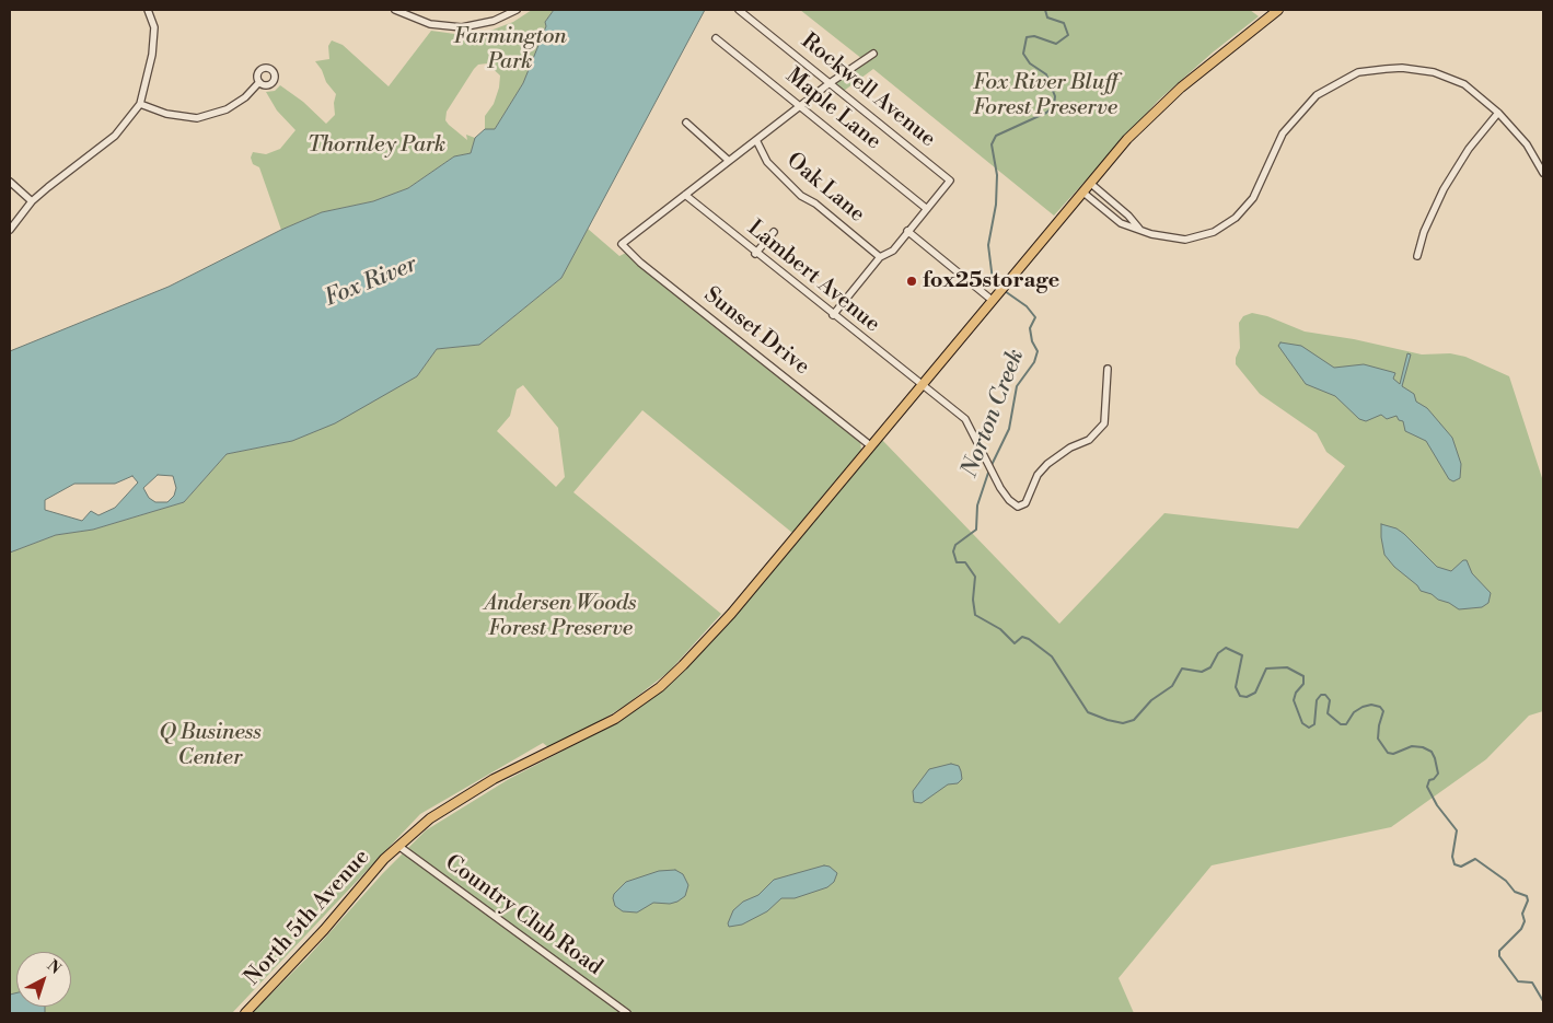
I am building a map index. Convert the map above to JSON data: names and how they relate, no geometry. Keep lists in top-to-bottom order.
{
  "streets": {
    "main road": ["North 5th Avenue"],
    "street": [
      "Rockwell Avenue",
      "Maple Lane",
      "Oak Lane",
      "Lambert Avenue",
      "Sunset Drive",
      "Country Club Road"
    ]
  },
  "crossings": [
    ["Rockwell Avenue", "Maple Lane"],
    ["Lambert Avenue", "Sunset Drive"],
    ["Lambert Avenue", "North 5th Avenue"],
    ["Sunset Drive", "North 5th Avenue"],
    ["Country Club Road", "North 5th Avenue"]
  ],
  "water": ["Fox River", "Norton Creek"],
  "parks": [
    "Farmington Park",
    "Fox River Bluff Forest Preserve",
    "Thornley Park",
    "Andersen Woods Forest Preserve",
    "Q Business Center"
  ],
  "places": ["fox25storage"],
  "north": "top right"
}
